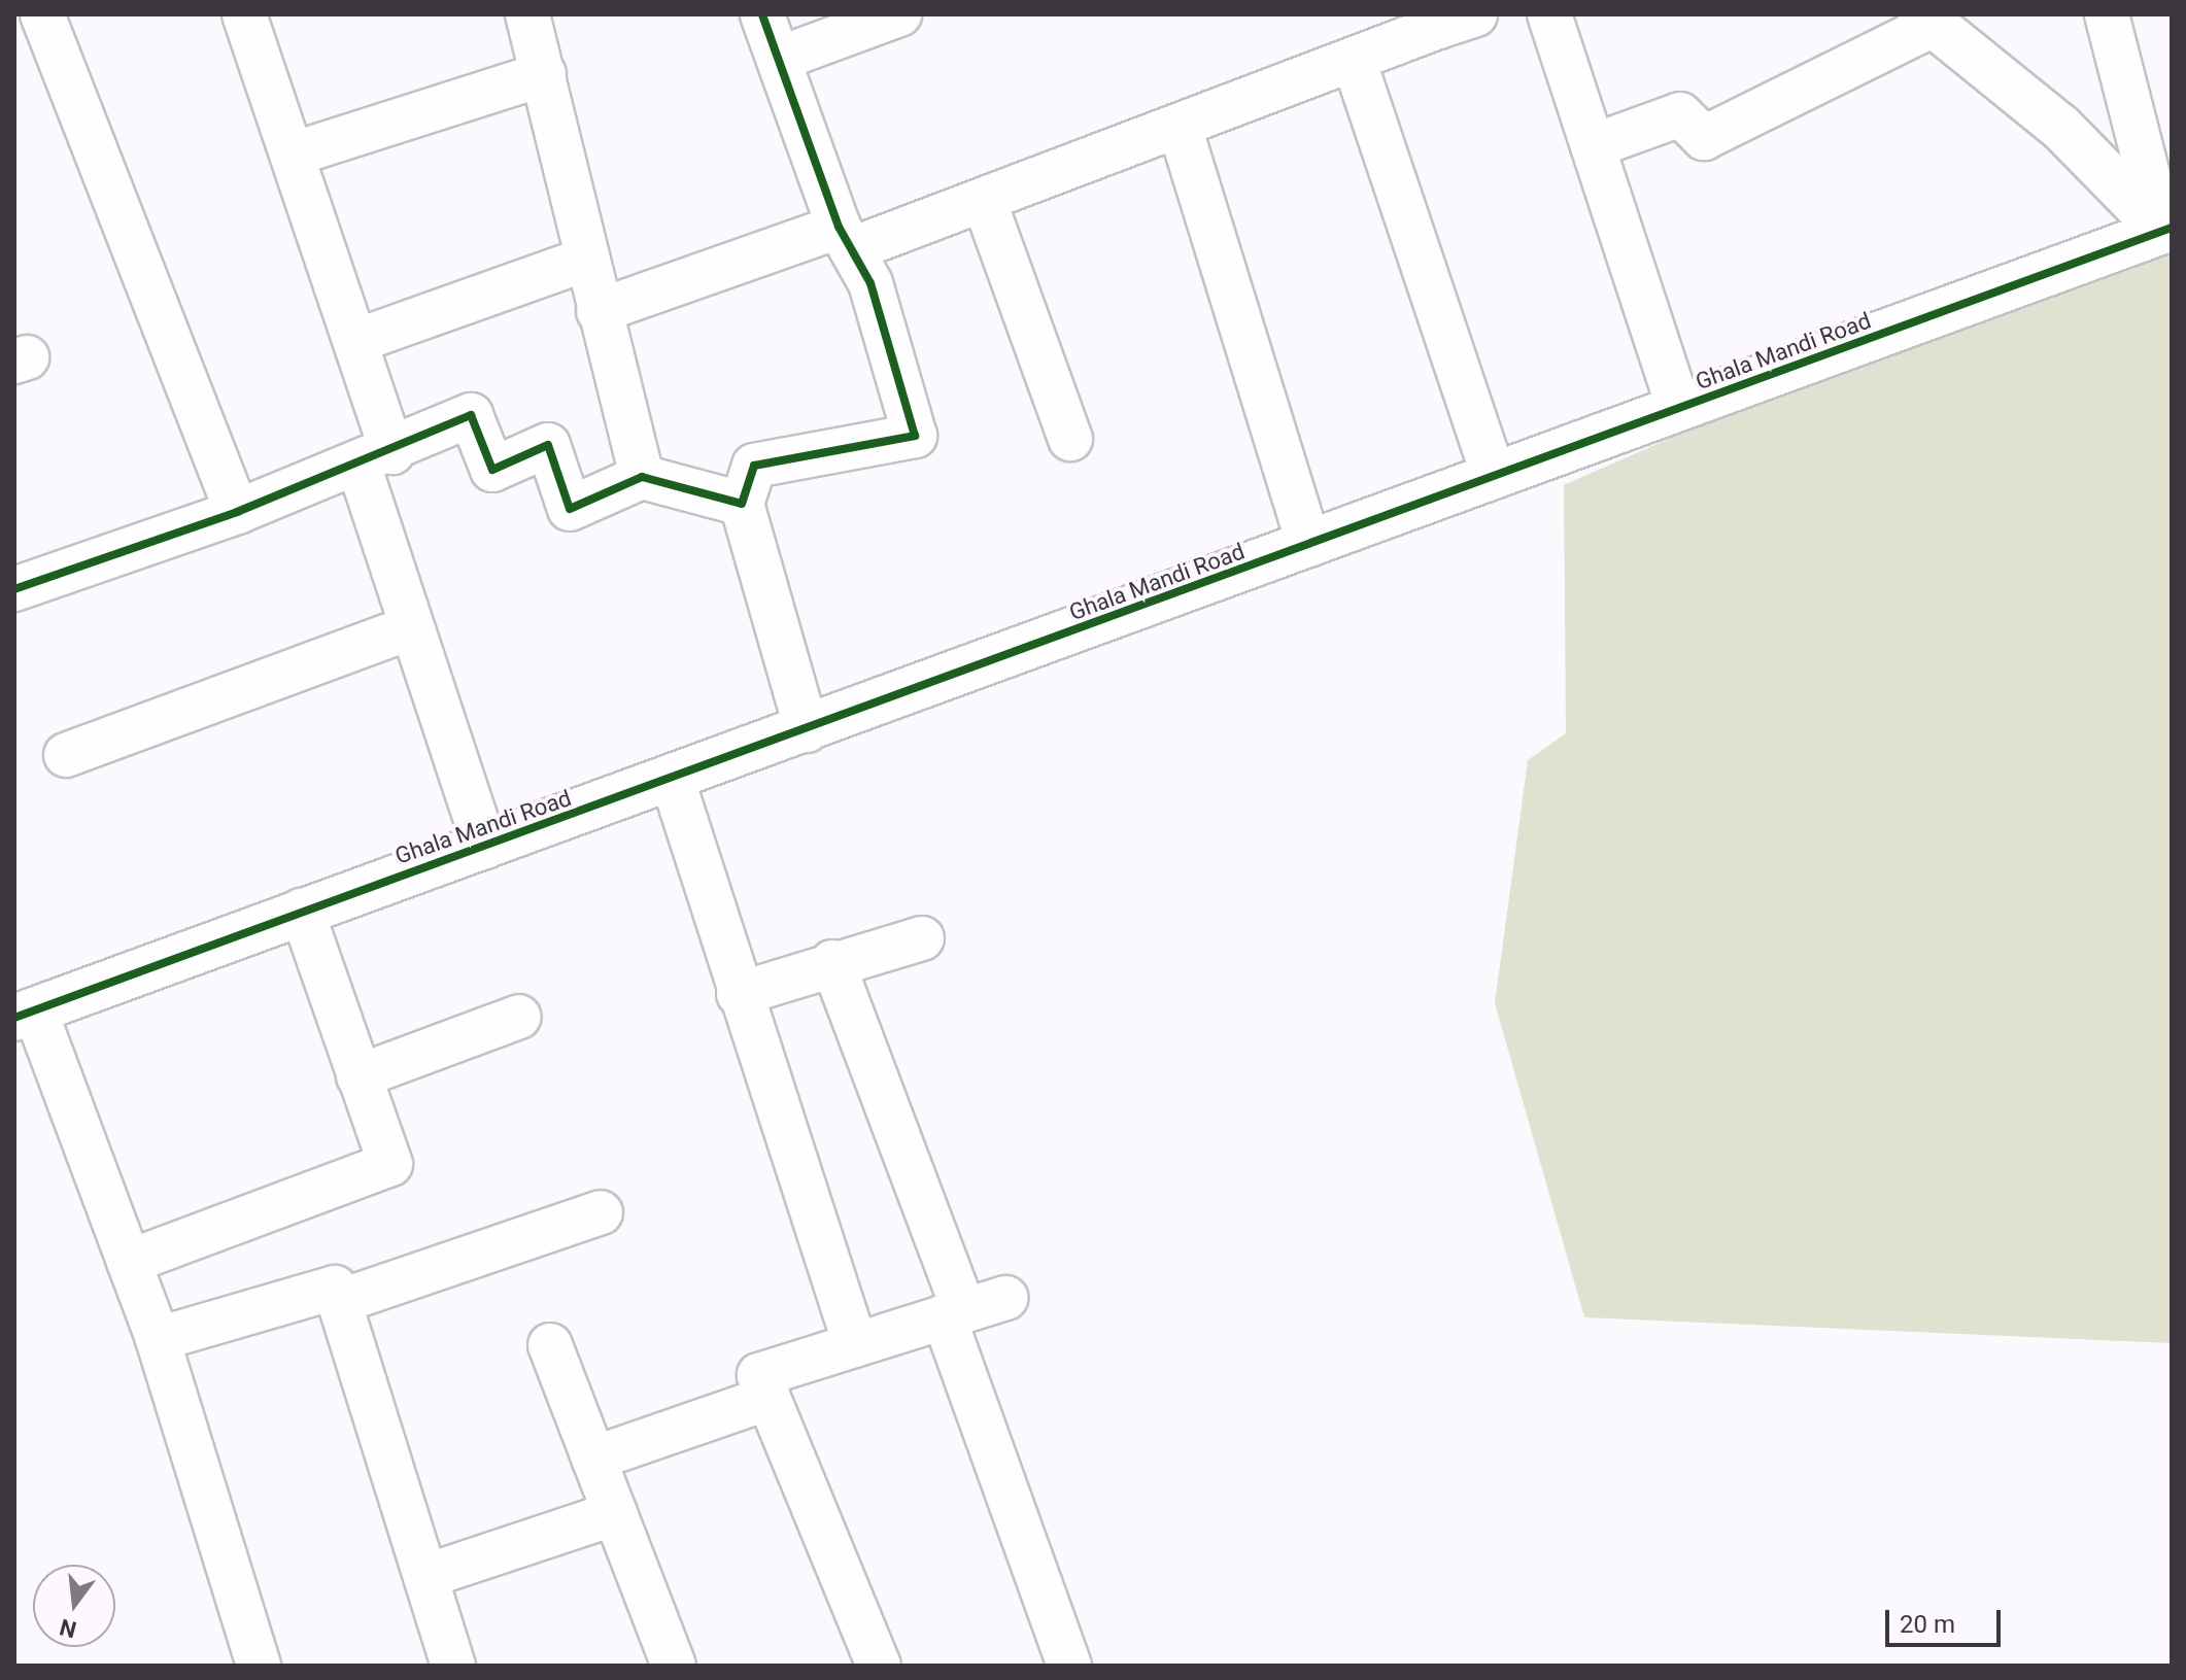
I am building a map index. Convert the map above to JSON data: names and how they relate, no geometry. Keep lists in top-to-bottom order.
{
  "streets": {
    "street": ["Ghala Mandi Road"]
  },
  "scale_bar": "20 m",
  "north": "bottom"
}
